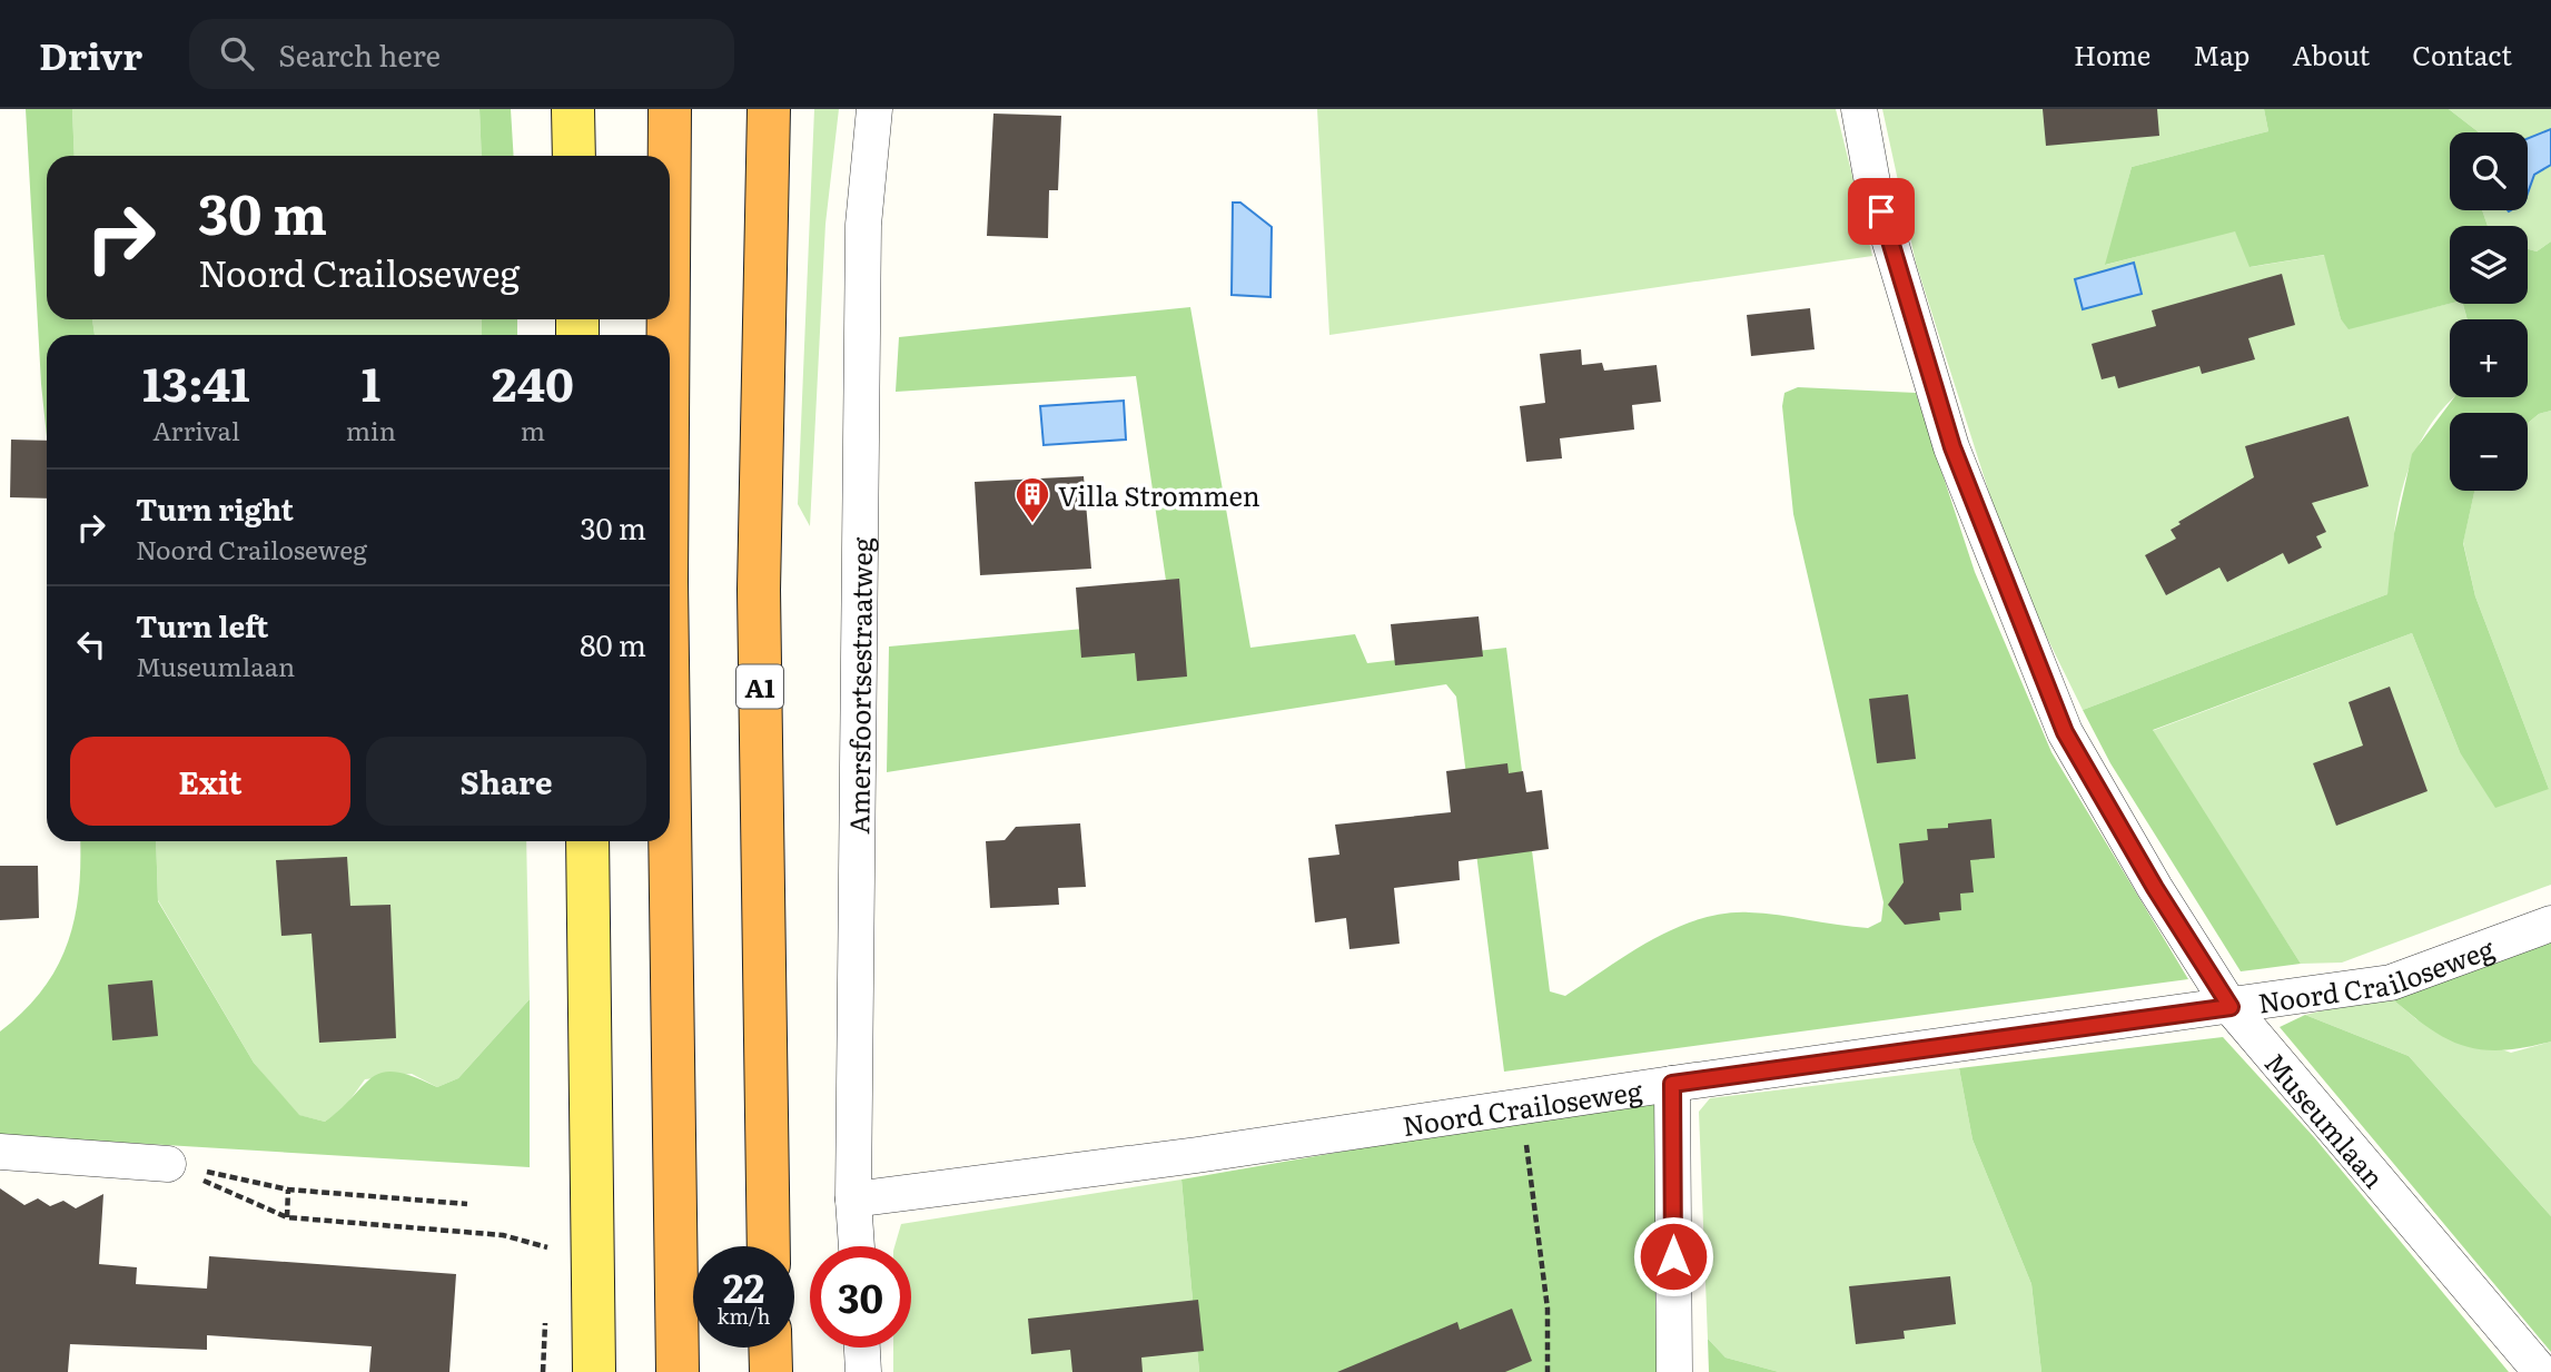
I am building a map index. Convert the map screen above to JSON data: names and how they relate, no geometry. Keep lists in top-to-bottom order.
{
  "streets": {
    "highway": ["A1"],
    "street": ["Amersfoortsestraatweg", "Noord Crailoseweg", "Museumlaan"]
  },
  "crossings": [
    ["Amersfoortsestraatweg", "Noord Crailoseweg"],
    ["Noord Crailoseweg", "Museumlaan"]
  ],
  "places": {
    "building": ["Villa Strommen"]
  },
  "page": {
    "header": "Drivr",
    "search": "Search here",
    "nav": [
      "Home",
      "Map",
      "About",
      "Contact"
    ],
    "map_buttons": ["+", "−"],
    "turn": ["30 m", "Noord Crailoseweg"],
    "eta": [
      "13:41",
      "Arrival",
      "1",
      "min",
      "240",
      "m"
    ],
    "list": [
      {
        "name": "Turn right",
        "note": "Noord Crailoseweg",
        "value": "30 m"
      },
      {
        "name": "Turn left",
        "note": "Museumlaan",
        "value": "80 m"
      }
    ],
    "buttons": ["Exit", "Share"],
    "speed": "22 km/h",
    "limit": "30"
  }
}
